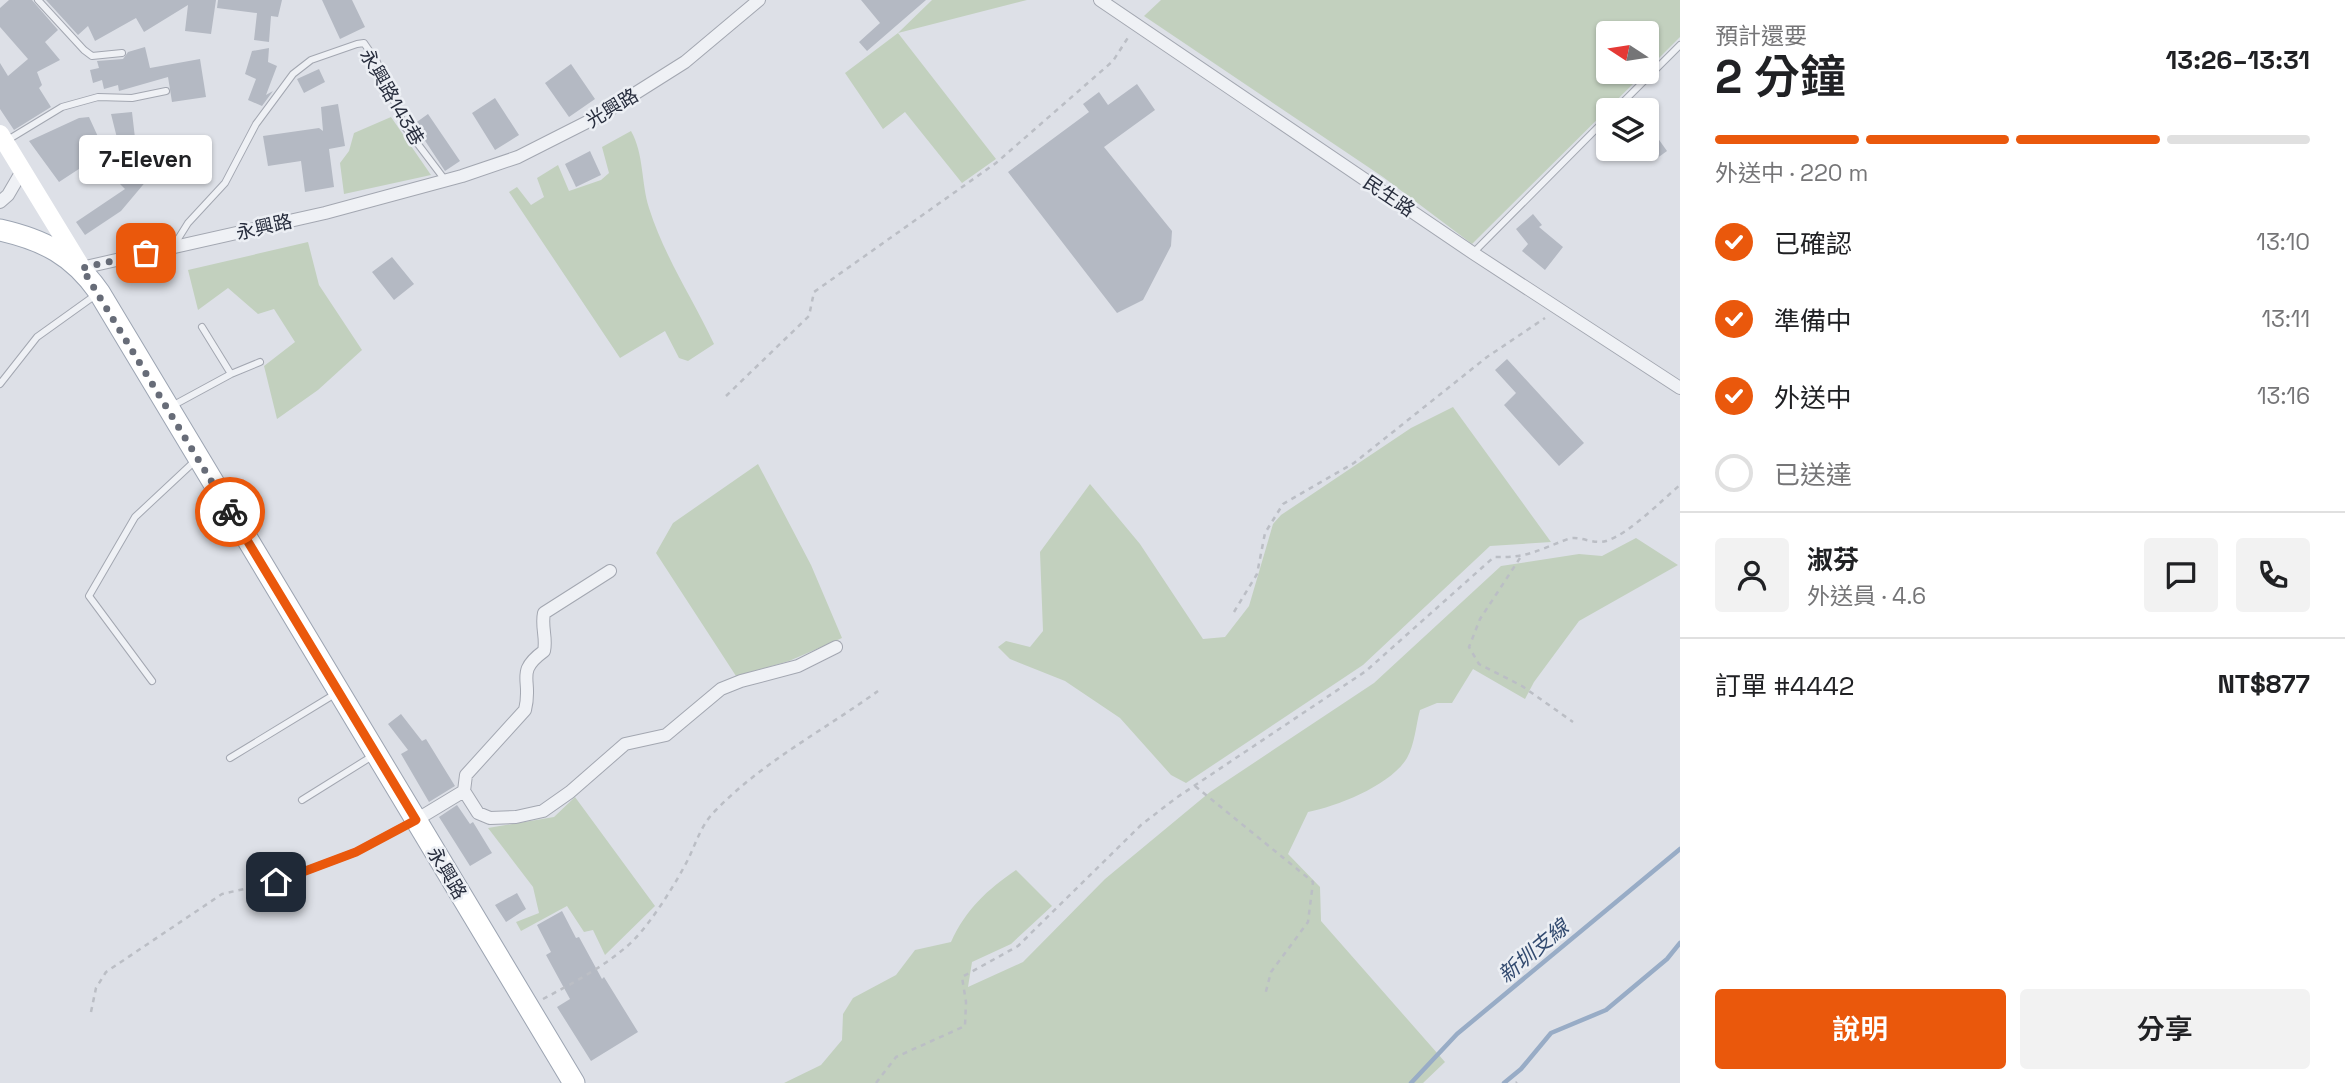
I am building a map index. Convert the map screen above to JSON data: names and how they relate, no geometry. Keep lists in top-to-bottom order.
{
  "streets": {
    "main road": ["永興路"],
    "street": ["光興路", "民生路"],
    "lane": ["永興路143巷"]
  },
  "crossings": [
    ["永興路143巷", "光興路"],
    ["永興路143巷", "永興路"],
    ["光興路", "永興路"]
  ],
  "water": ["新圳支線"],
  "places": ["7-Eleven"],
  "north": "left",
  "page": {
    "heading": ["2 分鐘", "預計還要", "13:26–13:31"],
    "panel": [
      "淑芬",
      "外送員 · 4.6",
      "訂單 #4442",
      "NT$877"
    ],
    "bar": "外送中 · 220 m",
    "bubble": "7-Eleven",
    "list": [
      ["已確認", "13:10"],
      ["準備中", "13:11"],
      ["外送中", "13:16"],
      "已送達"
    ],
    "buttons": ["說明", "分享"]
  }
}
